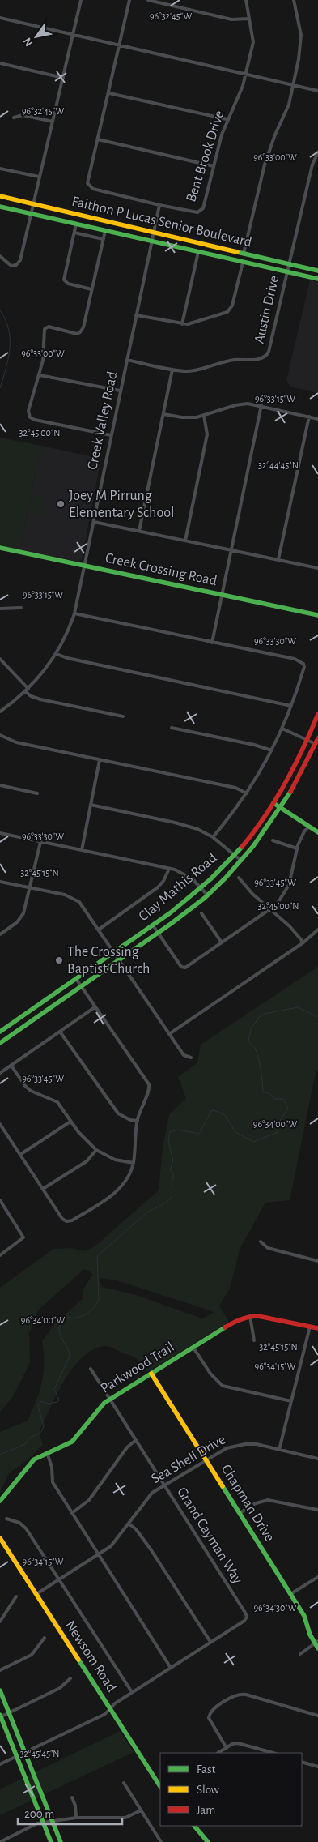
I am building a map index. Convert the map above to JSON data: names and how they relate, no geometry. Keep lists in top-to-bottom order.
{
  "streets": {
    "street": [
      "Bent Brook Drive",
      "Faithon P Lucas Senior Boulevard",
      "Austin Drive",
      "Creek Valley Road",
      "Creek Crossing Road",
      "Clay Mathis Road",
      "Parkwood Trail",
      "Sea Shell Drive",
      "Chapman Drive",
      "Grand Cayman Way",
      "Newsom Road"
    ]
  },
  "crossings": [
    ["Bent Brook Drive", "Creek Valley Road"],
    ["Faithon P Lucas Senior Boulevard", "Austin Drive"],
    ["Faithon P Lucas Senior Boulevard", "Creek Valley Road"],
    ["Austin Drive", "Creek Valley Road"],
    ["Creek Valley Road", "Creek Crossing Road"],
    ["Parkwood Trail", "Chapman Drive"],
    ["Parkwood Trail", "Grand Cayman Way"],
    ["Sea Shell Drive", "Chapman Drive"],
    ["Sea Shell Drive", "Grand Cayman Way"],
    ["Sea Shell Drive", "Newsom Road"],
    ["Grand Cayman Way", "Newsom Road"]
  ],
  "places": ["Joey M Pirrung Elementary School", "The Crossing Baptist Church"],
  "legend": ["Fast", "Slow", "Jam"],
  "scale_bar": "200 m",
  "north": "bottom left",
  "coordinates": [
    "96°32'45\"W",
    "96°33'00\"W",
    "96°33'15\"W",
    "32°45'00\"N",
    "32°44'45\"N",
    "96°33'30\"W",
    "32°45'15\"N",
    "96°33'45\"W",
    "96°34'00\"W",
    "96°34'15\"W",
    "96°34'30\"W",
    "32°45'45\"N"
  ]
}
